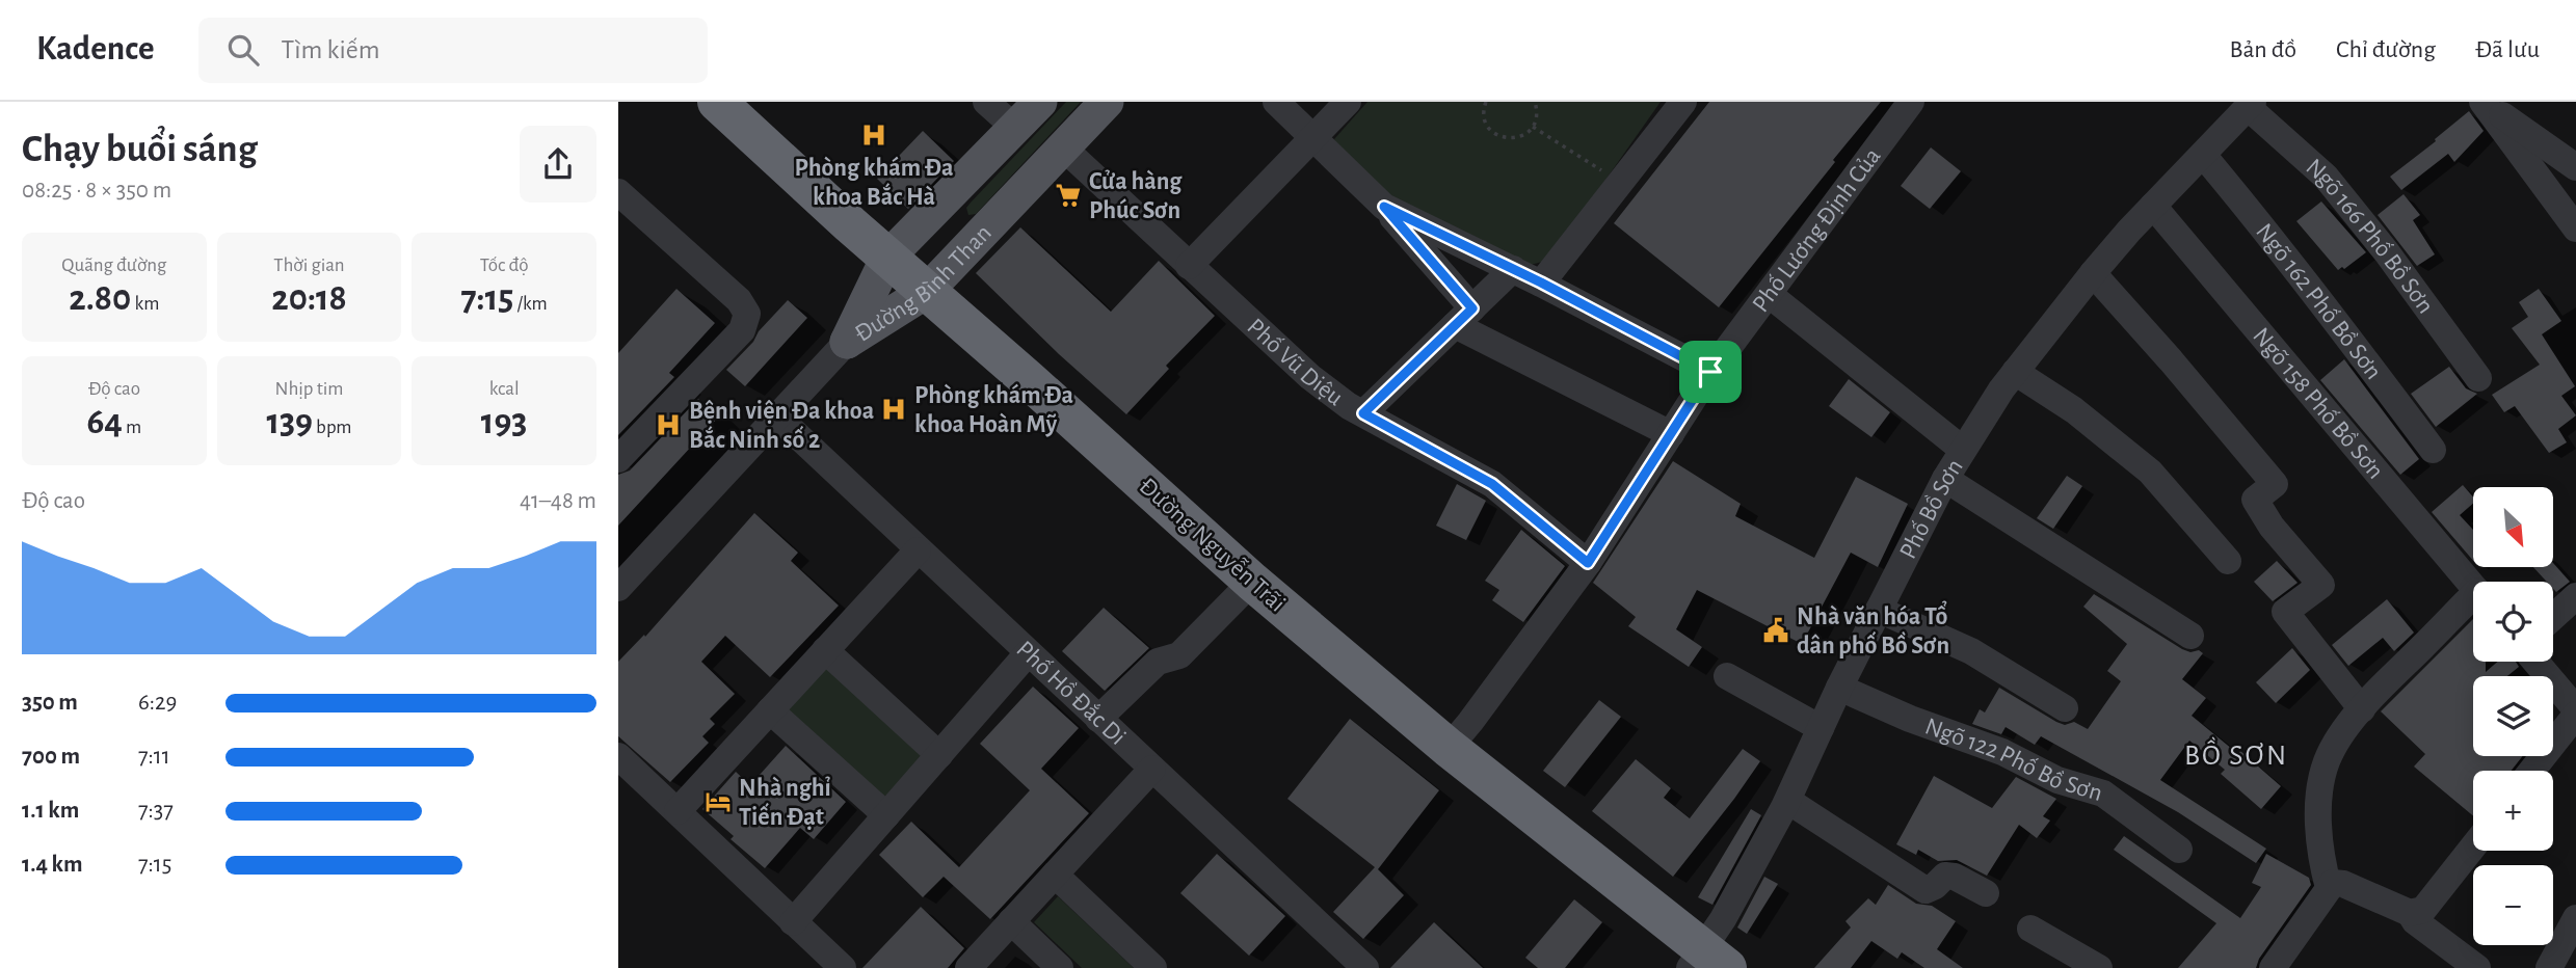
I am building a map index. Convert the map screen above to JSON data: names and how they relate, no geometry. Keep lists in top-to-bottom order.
{
  "streets": {
    "highway": ["Đường Nguyễn Trãi"],
    "main road": ["Đường Bình Than"],
    "street": [
      "Phố Lương Định Của",
      "Ngõ 166 Phố Bồ Sơn",
      "Ngõ 162 Phố Bồ Sơn",
      "Phố Vũ Diệu",
      "Ngõ 158 Phố Bồ Sơn",
      "Phố Bồ Sơn",
      "Phố Hồ Đắc Di",
      "Ngõ 122 Phố Bồ Sơn"
    ]
  },
  "crossings": [
    ["Phố Lương Định Của", "Phố Vũ Diệu"],
    ["Phố Lương Định Của", "Đường Nguyễn Trãi"],
    ["Ngõ 166 Phố Bồ Sơn", "Phố Bồ Sơn"],
    ["Đường Bình Than", "Phố Vũ Diệu"],
    ["Đường Bình Than", "Đường Nguyễn Trãi"],
    ["Đường Bình Than", "Phố Hồ Đắc Di"],
    ["Ngõ 162 Phố Bồ Sơn", "Phố Bồ Sơn"],
    ["Ngõ 158 Phố Bồ Sơn", "Phố Bồ Sơn"],
    ["Phố Bồ Sơn", "Đường Nguyễn Trãi"],
    ["Phố Bồ Sơn", "Ngõ 122 Phố Bồ Sơn"]
  ],
  "districts": ["BỒ SƠN"],
  "places": {
    "hospital": ["Phòng khám Đa khoa Bắc Hà", "Phòng khám Đa khoa Hoàn Mỹ", "Bệnh viện Đa khoa Bắc Ninh số 2"],
    "supermarket": ["Cửa hàng Phúc Sơn"],
    "public building": ["Nhà văn hóa Tổ dân phố Bồ Sơn"],
    "hotel": ["Nhà nghỉ Tiến Đạt"]
  },
  "north": "bottom right",
  "page": {
    "header": "Kadence",
    "search": "Tìm kiếm",
    "nav": ["Bản đồ", "Chỉ đường", "Đã lưu"],
    "heading": ["Chạy buổi sáng", "08:25 · 8 × 350 m"],
    "stats": [
      ["Quãng đường", "2.80 km"],
      ["Thời gian", "20:18"],
      ["Tốc độ", "7:15 /km"],
      ["Độ cao", "64 m"],
      ["Nhịp tim", "139 bpm"],
      ["kcal", "193"]
    ],
    "chart": ["Độ cao", "41–48 m"],
    "map_buttons": ["+", "−"],
    "list": [
      {
        "name": "350 m",
        "note": "6:29"
      },
      {
        "name": "700 m",
        "note": "7:11"
      },
      {
        "name": "1.1 km",
        "note": "7:37"
      },
      {
        "name": "1.4 km",
        "note": "7:15"
      }
    ]
  }
}
